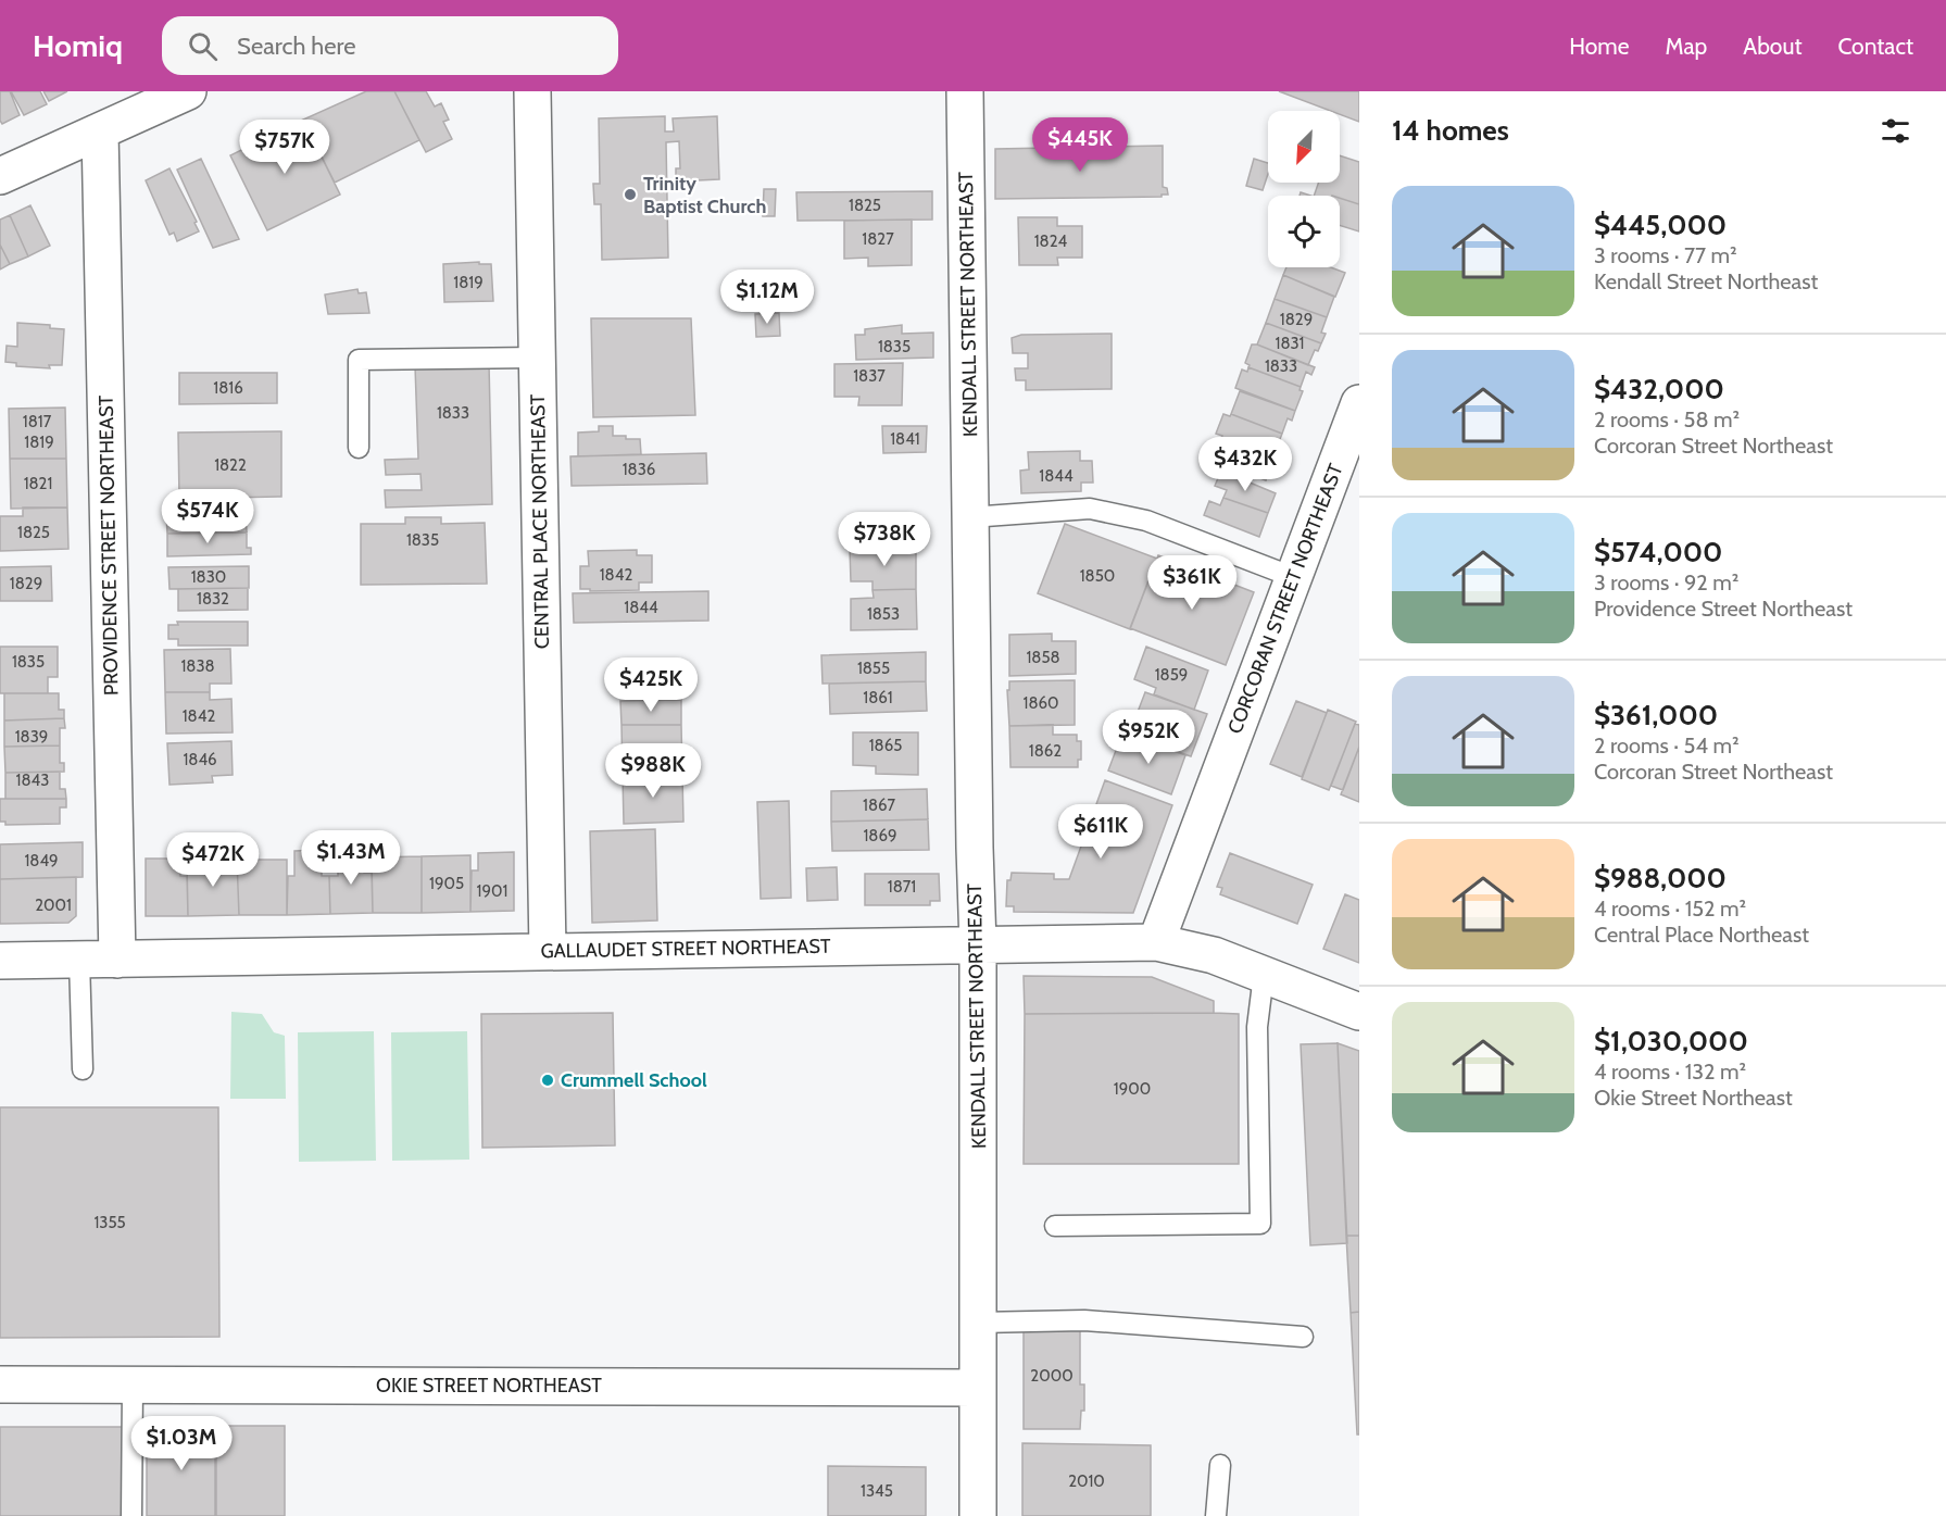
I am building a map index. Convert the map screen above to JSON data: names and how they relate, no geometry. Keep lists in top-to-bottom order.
{
  "streets": {
    "street": [
      "KENDALL STREET NORTHEAST",
      "CENTRAL PLACE NORTHEAST",
      "PROVIDENCE STREET NORTHEAST",
      "CORCORAN STREET NORTHEAST",
      "GALLAUDET STREET NORTHEAST",
      "OKIE STREET NORTHEAST"
    ]
  },
  "crossings": [
    ["KENDALL STREET NORTHEAST", "GALLAUDET STREET NORTHEAST"],
    ["KENDALL STREET NORTHEAST", "OKIE STREET NORTHEAST"],
    ["CENTRAL PLACE NORTHEAST", "GALLAUDET STREET NORTHEAST"],
    ["PROVIDENCE STREET NORTHEAST", "GALLAUDET STREET NORTHEAST"],
    ["CORCORAN STREET NORTHEAST", "GALLAUDET STREET NORTHEAST"]
  ],
  "places": ["Trinity Baptist Church", "Crummell School"],
  "house_numbers": [
    "1825",
    "1827",
    "1824",
    "1819",
    "1829",
    "1831",
    "1835",
    "1833",
    "1837",
    "1816",
    "1833",
    "1817",
    "1841",
    "1819",
    "1822",
    "1836",
    "1844",
    "1821",
    "1825",
    "1835",
    "1842",
    "1850",
    "1830",
    "1829",
    "1832",
    "1844",
    "1853",
    "1858",
    "1835",
    "1838",
    "1855",
    "1859",
    "1861",
    "1860",
    "1842",
    "1839",
    "1865",
    "1862",
    "1846",
    "1843",
    "1867",
    "1869",
    "1849",
    "1905",
    "1871",
    "1901",
    "2001",
    "1900",
    "1355",
    "2000",
    "2010",
    "1345"
  ],
  "north": "bottom left",
  "page": {
    "header": "Homiq",
    "search": "Search here",
    "nav": [
      "Home",
      "Map",
      "About",
      "Contact"
    ],
    "heading": "14 homes",
    "price": [
      "$445K",
      "$757K",
      "$1.12M",
      "$432K",
      "$574K",
      "$738K",
      "$361K",
      "$425K",
      "$952K",
      "$988K",
      "$611K",
      "$1.43M",
      "$472K",
      "$1.03M"
    ],
    "list": [
      {
        "name": "$445,000",
        "note": "3 rooms · 77 m² · Kendall Street Northeast"
      },
      {
        "name": "$432,000",
        "note": "2 rooms · 58 m² · Corcoran Street Northeast"
      },
      {
        "name": "$574,000",
        "note": "3 rooms · 92 m² · Providence Street Northeast"
      },
      {
        "name": "$361,000",
        "note": "2 rooms · 54 m² · Corcoran Street Northeast"
      },
      {
        "name": "$988,000",
        "note": "4 rooms · 152 m² · Central Place Northeast"
      },
      {
        "name": "$1,030,000",
        "note": "4 rooms · 132 m² · Okie Street Northeast"
      }
    ]
  }
}
